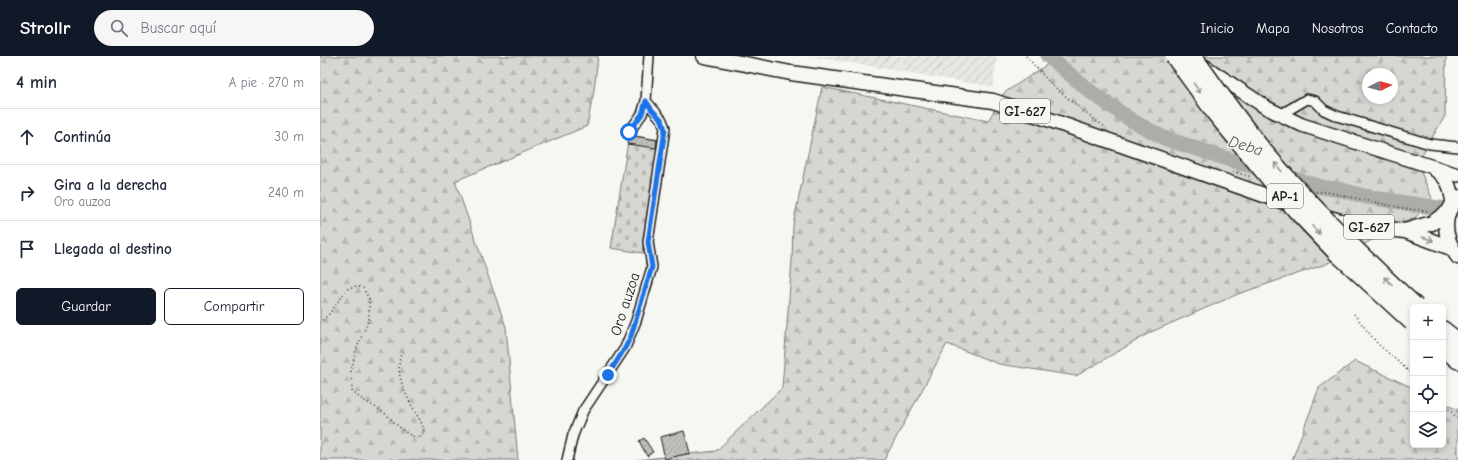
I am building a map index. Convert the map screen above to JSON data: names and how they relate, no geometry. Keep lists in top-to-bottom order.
{
  "streets": {
    "highway": ["AP-1"],
    "main road": ["GI-627"],
    "street": ["Oro auzoa"]
  },
  "water": ["Deba"],
  "north": "right",
  "page": {
    "header": "Strollr",
    "search": "Buscar aquí",
    "nav": [
      "Inicio",
      "Mapa",
      "Nosotros",
      "Contacto"
    ],
    "heading": ["4 min", "A pie · 270 m"],
    "list": [
      ["Continúa", "30 m"],
      ["Gira a la derecha", "Oro auzoa", "240 m"],
      "Llegada al destino"
    ],
    "buttons": ["Guardar", "Compartir"],
    "map_buttons": ["+", "−"]
  }
}
